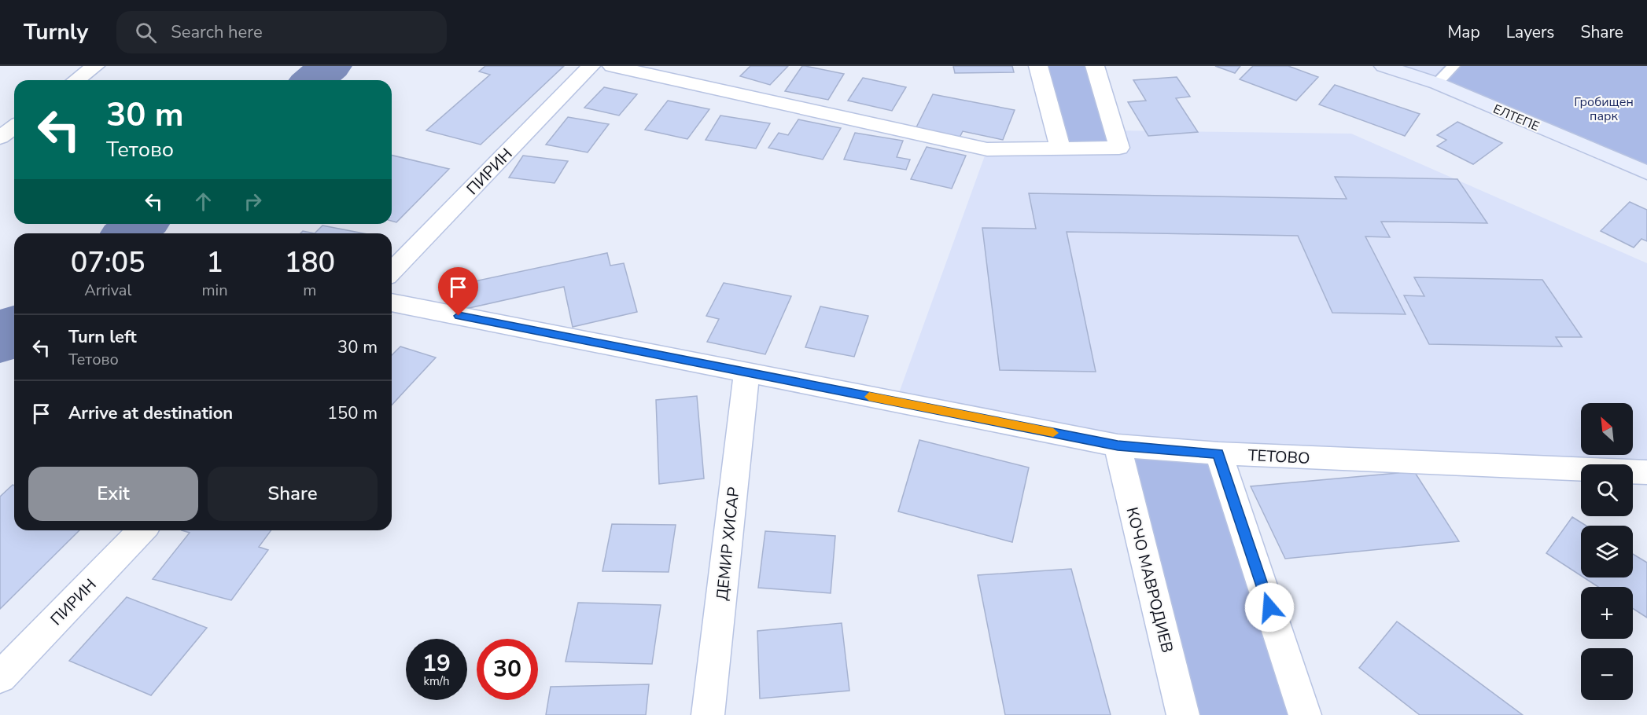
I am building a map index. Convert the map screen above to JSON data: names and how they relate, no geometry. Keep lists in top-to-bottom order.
{
  "streets": {
    "main road": ["ЕЛТЕПЕ"],
    "street": [
      "ПИРИН",
      "ТЕТОВО",
      "ДЕМИР ХИСАР",
      "КОЧО МАВРОДИЕВ"
    ]
  },
  "crossings": [
    ["ТЕТОВО", "ДЕМИР ХИСАР"],
    ["ТЕТОВО", "КОЧО МАВРОДИЕВ"]
  ],
  "parks": ["Гробищен парк"],
  "north": "top left",
  "page": {
    "header": "Turnly",
    "search": "Search here",
    "nav": ["Map", "Layers", "Share"],
    "turn": ["30 m", "Тетово"],
    "eta": [
      "07:05",
      "Arrival",
      "1",
      "min",
      "180",
      "m"
    ],
    "list": [
      {
        "name": "Turn left",
        "note": "Тетово",
        "value": "30 m"
      },
      {
        "name": "Arrive at destination",
        "value": "150 m"
      }
    ],
    "map_buttons": ["+", "−"],
    "buttons": ["Exit", "Share"],
    "speed": "19 km/h",
    "limit": "30"
  }
}
